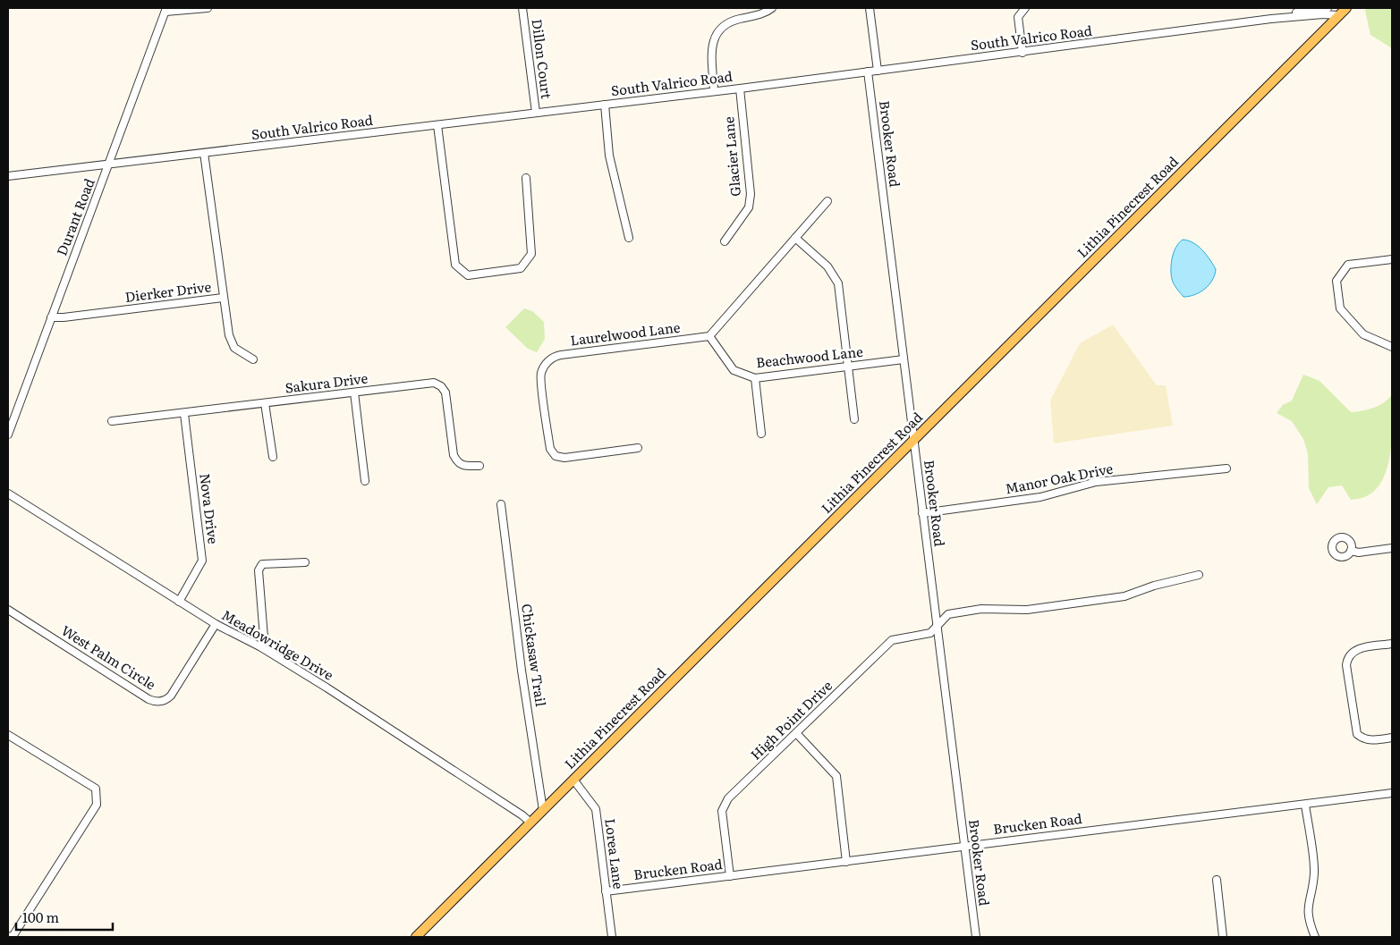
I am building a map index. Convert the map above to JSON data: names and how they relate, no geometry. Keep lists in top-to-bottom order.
{
  "streets": {
    "main road": ["Lithia Pinecrest Road"],
    "street": [
      "South Valrico Road",
      "Dillon Court",
      "Brooker Road",
      "Glacier Lane",
      "Durant Road",
      "Dierker Drive",
      "Laurelwood Lane",
      "Beachwood Lane",
      "Sakura Drive",
      "Manor Oak Drive",
      "Nova Drive",
      "Meadowridge Drive",
      "Chickasaw Trail",
      "West Palm Circle",
      "High Point Drive",
      "Brucken Road",
      "Lorea Lane"
    ]
  },
  "crossings": [
    ["South Valrico Road", "Dillon Court"],
    ["South Valrico Road", "Brooker Road"],
    ["South Valrico Road", "Glacier Lane"],
    ["South Valrico Road", "Lithia Pinecrest Road"],
    ["South Valrico Road", "Durant Road"],
    ["South Valrico Road", "Dierker Drive"],
    ["Brooker Road", "Lithia Pinecrest Road"],
    ["Brooker Road", "Beachwood Lane"],
    ["Brooker Road", "Manor Oak Drive"],
    ["Brooker Road", "High Point Drive"],
    ["Brooker Road", "Brucken Road"],
    ["Lithia Pinecrest Road", "Meadowridge Drive"],
    ["Lithia Pinecrest Road", "Chickasaw Trail"],
    ["Lithia Pinecrest Road", "Lorea Lane"],
    ["Durant Road", "Dierker Drive"],
    ["Laurelwood Lane", "Beachwood Lane"],
    ["Sakura Drive", "Nova Drive"],
    ["Nova Drive", "Meadowridge Drive"],
    ["Meadowridge Drive", "West Palm Circle"],
    ["High Point Drive", "Brucken Road"],
    ["Brucken Road", "Lorea Lane"]
  ],
  "scale_bar": "100 m"
}
